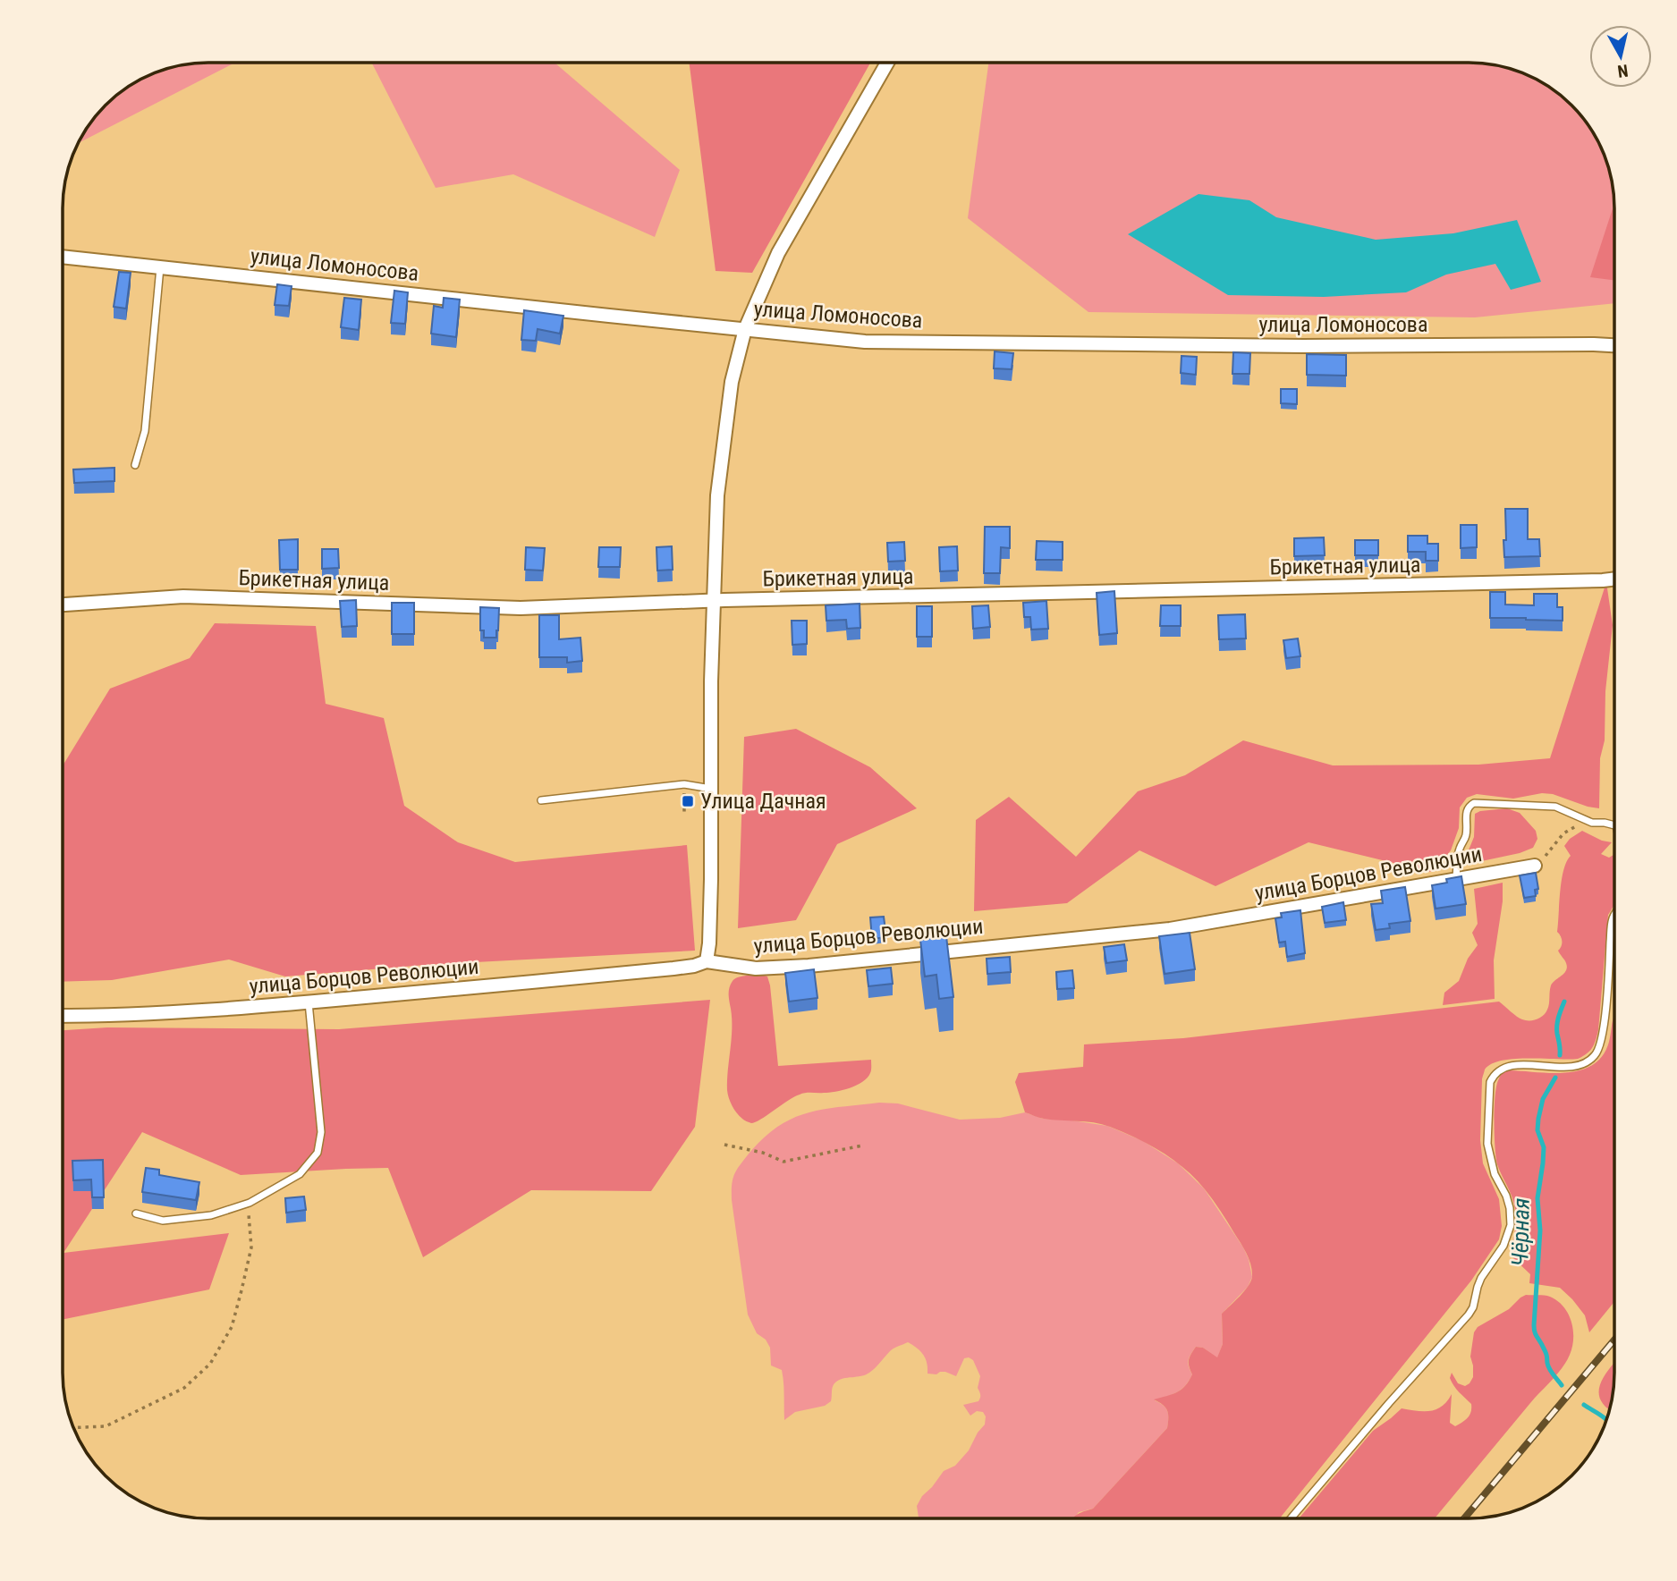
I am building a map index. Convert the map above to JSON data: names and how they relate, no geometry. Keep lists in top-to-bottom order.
{
  "streets": {
    "street": ["улица Ломоносова", "Брикетная улица", "улица Борцов Революции"]
  },
  "water": ["Чёрная"],
  "places": {
    "transit": ["Улица Дачная"]
  },
  "north": "bottom"
}
